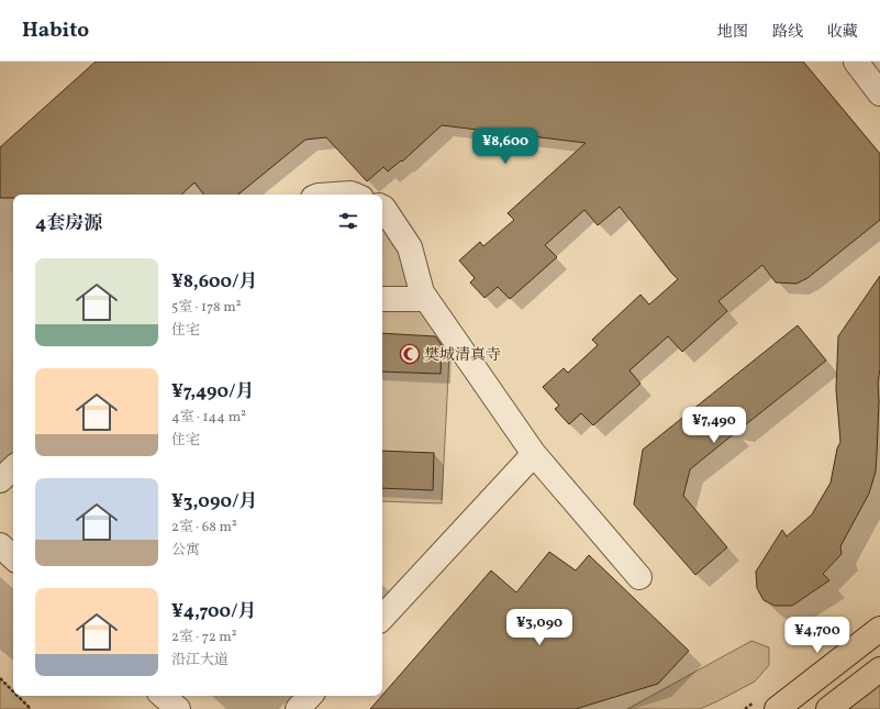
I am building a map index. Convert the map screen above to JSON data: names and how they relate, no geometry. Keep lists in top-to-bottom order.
{
  "places": {
    "mosque": ["樊城清真寺"]
  },
  "page": {
    "header": "Habito",
    "nav": ["地图", "路线", "收藏"],
    "price": [
      "¥8,600",
      "¥7,490",
      "¥3,090",
      "¥4,700"
    ],
    "heading": "4套房源",
    "list": [
      {
        "name": "¥8,600/月",
        "note": "5室 · 178 m² · 住宅"
      },
      {
        "name": "¥7,490/月",
        "note": "4室 · 144 m² · 住宅"
      },
      {
        "name": "¥3,090/月",
        "note": "2室 · 68 m² · 公寓"
      },
      {
        "name": "¥4,700/月",
        "note": "2室 · 72 m² · 沿江大道"
      }
    ]
  }
}
